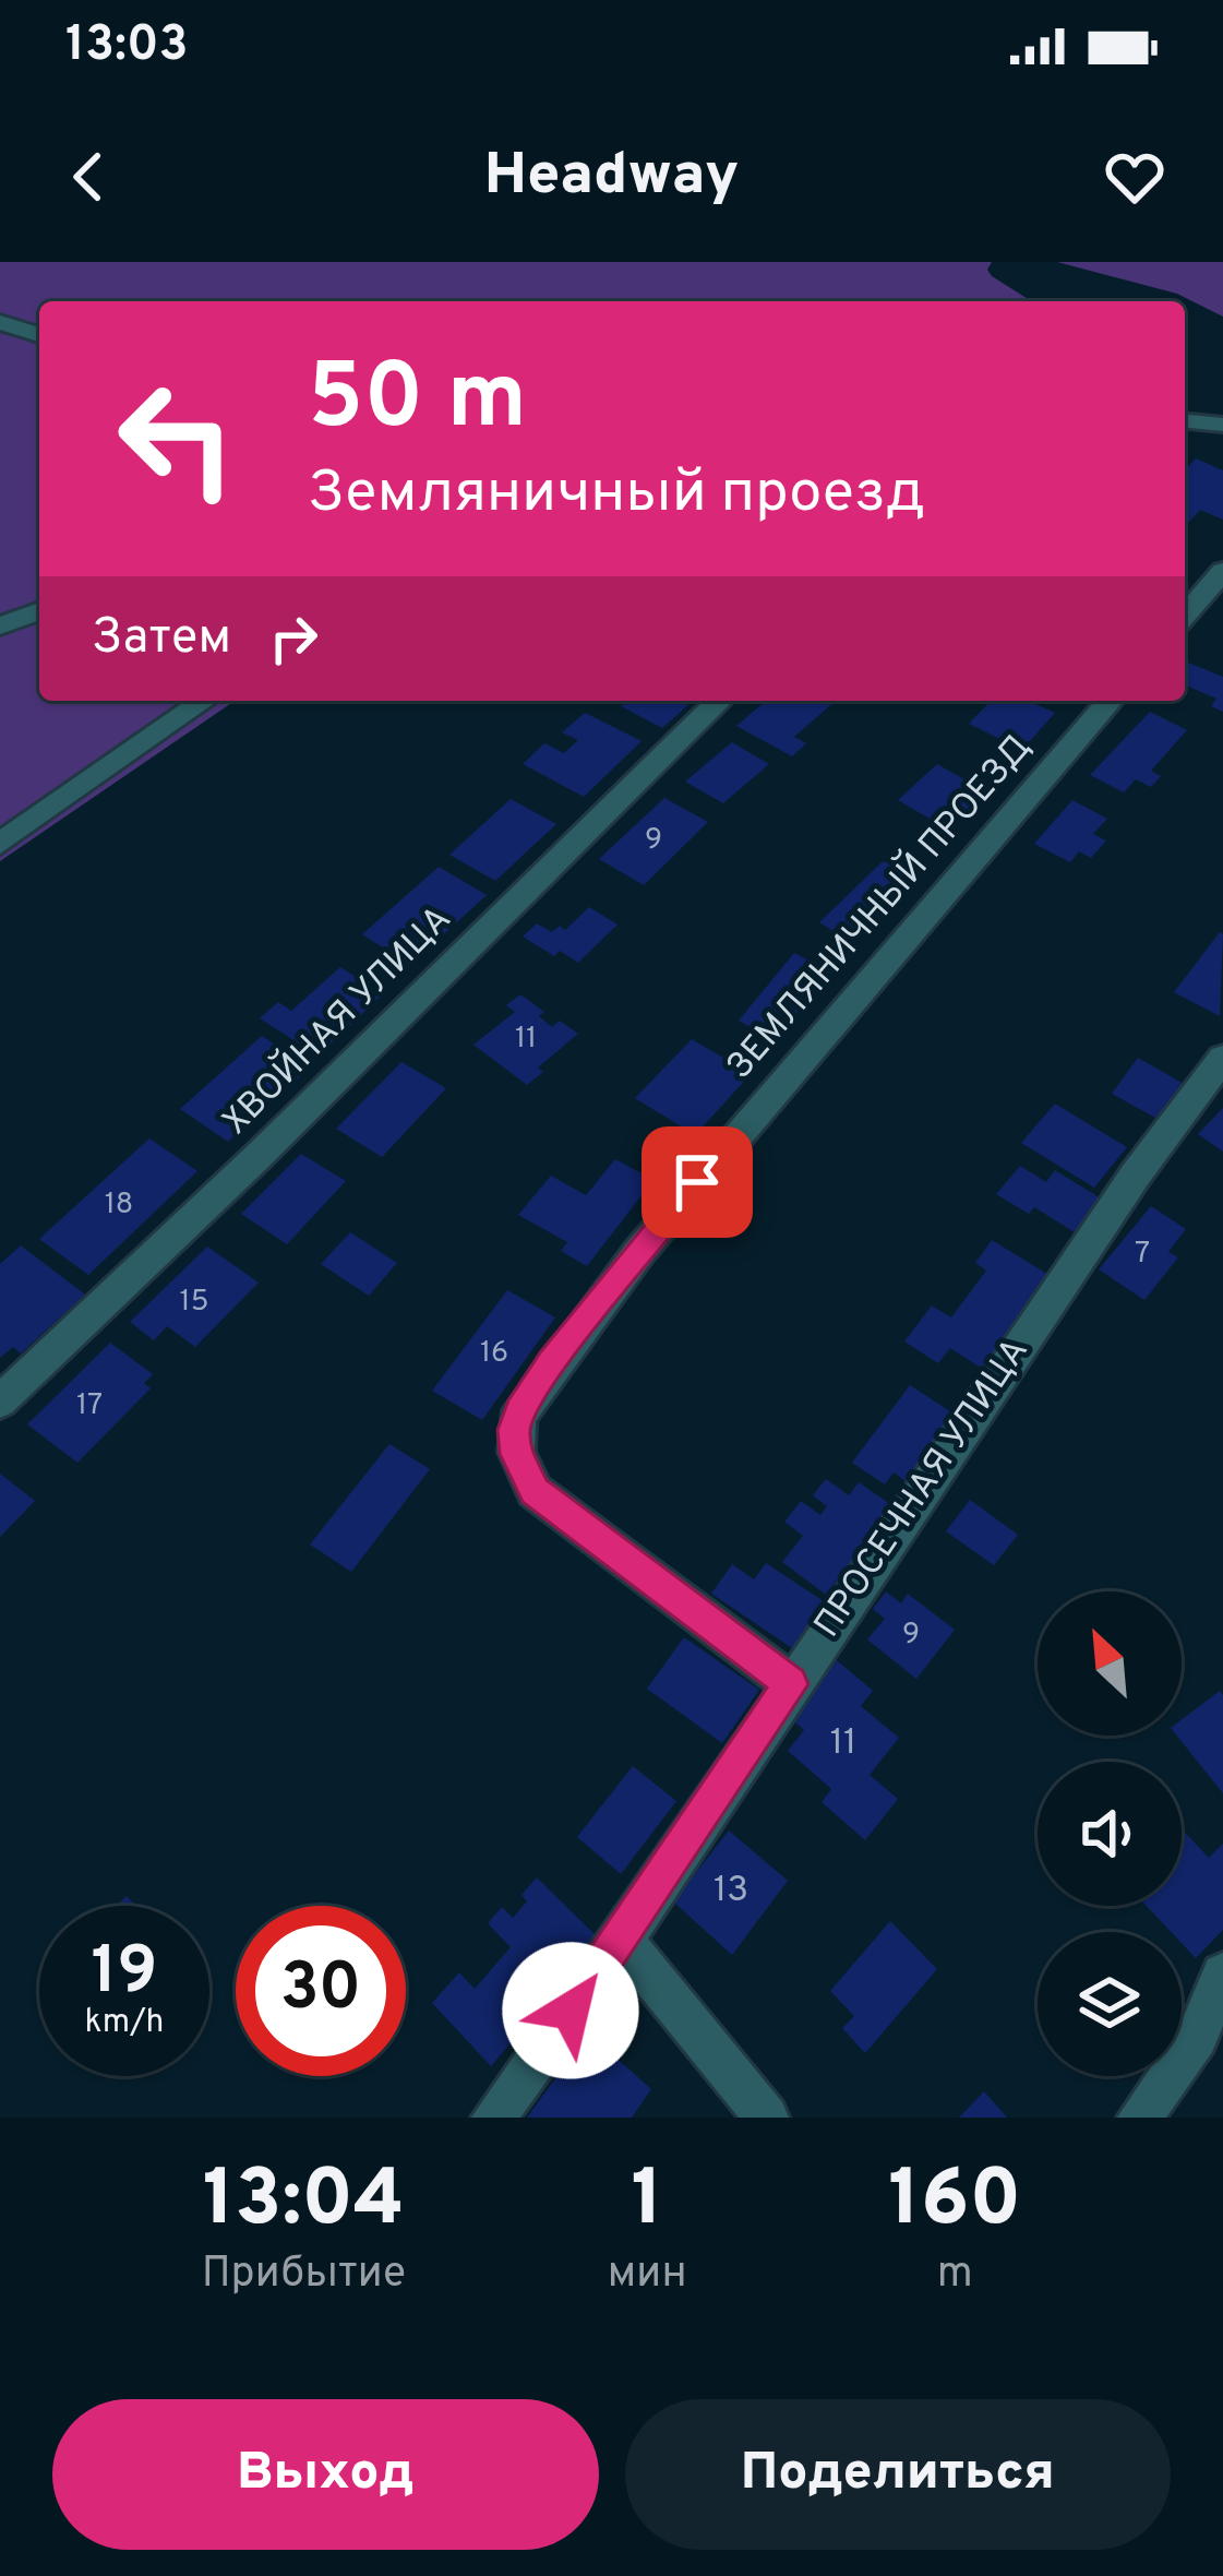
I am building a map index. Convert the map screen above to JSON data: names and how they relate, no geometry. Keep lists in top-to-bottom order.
{
  "streets": {
    "street": ["ЗЕМЛЯНИЧНЫЙ ПРОЕЗД", "ХВОЙНАЯ УЛИЦА", "ПРОСЕЧНАЯ УЛИЦА"]
  },
  "crossings": [
    ["ЗЕМЛЯНИЧНЫЙ ПРОЕЗД", "ПРОСЕЧНАЯ УЛИЦА"]
  ],
  "house_numbers": [
    "9",
    "11",
    "18",
    "7",
    "15",
    "16",
    "17",
    "9",
    "11",
    "13"
  ],
  "north": "top left",
  "page": {
    "status": "13:03",
    "header": "Headway",
    "turn": ["50 m", "Земляничный проезд"],
    "then": "Затем",
    "speed": "19 km/h",
    "limit": "30",
    "eta": [
      "13:04",
      "Прибытие",
      "1",
      "мин",
      "160",
      "m"
    ],
    "buttons": ["Выход", "Поделиться"]
  }
}
